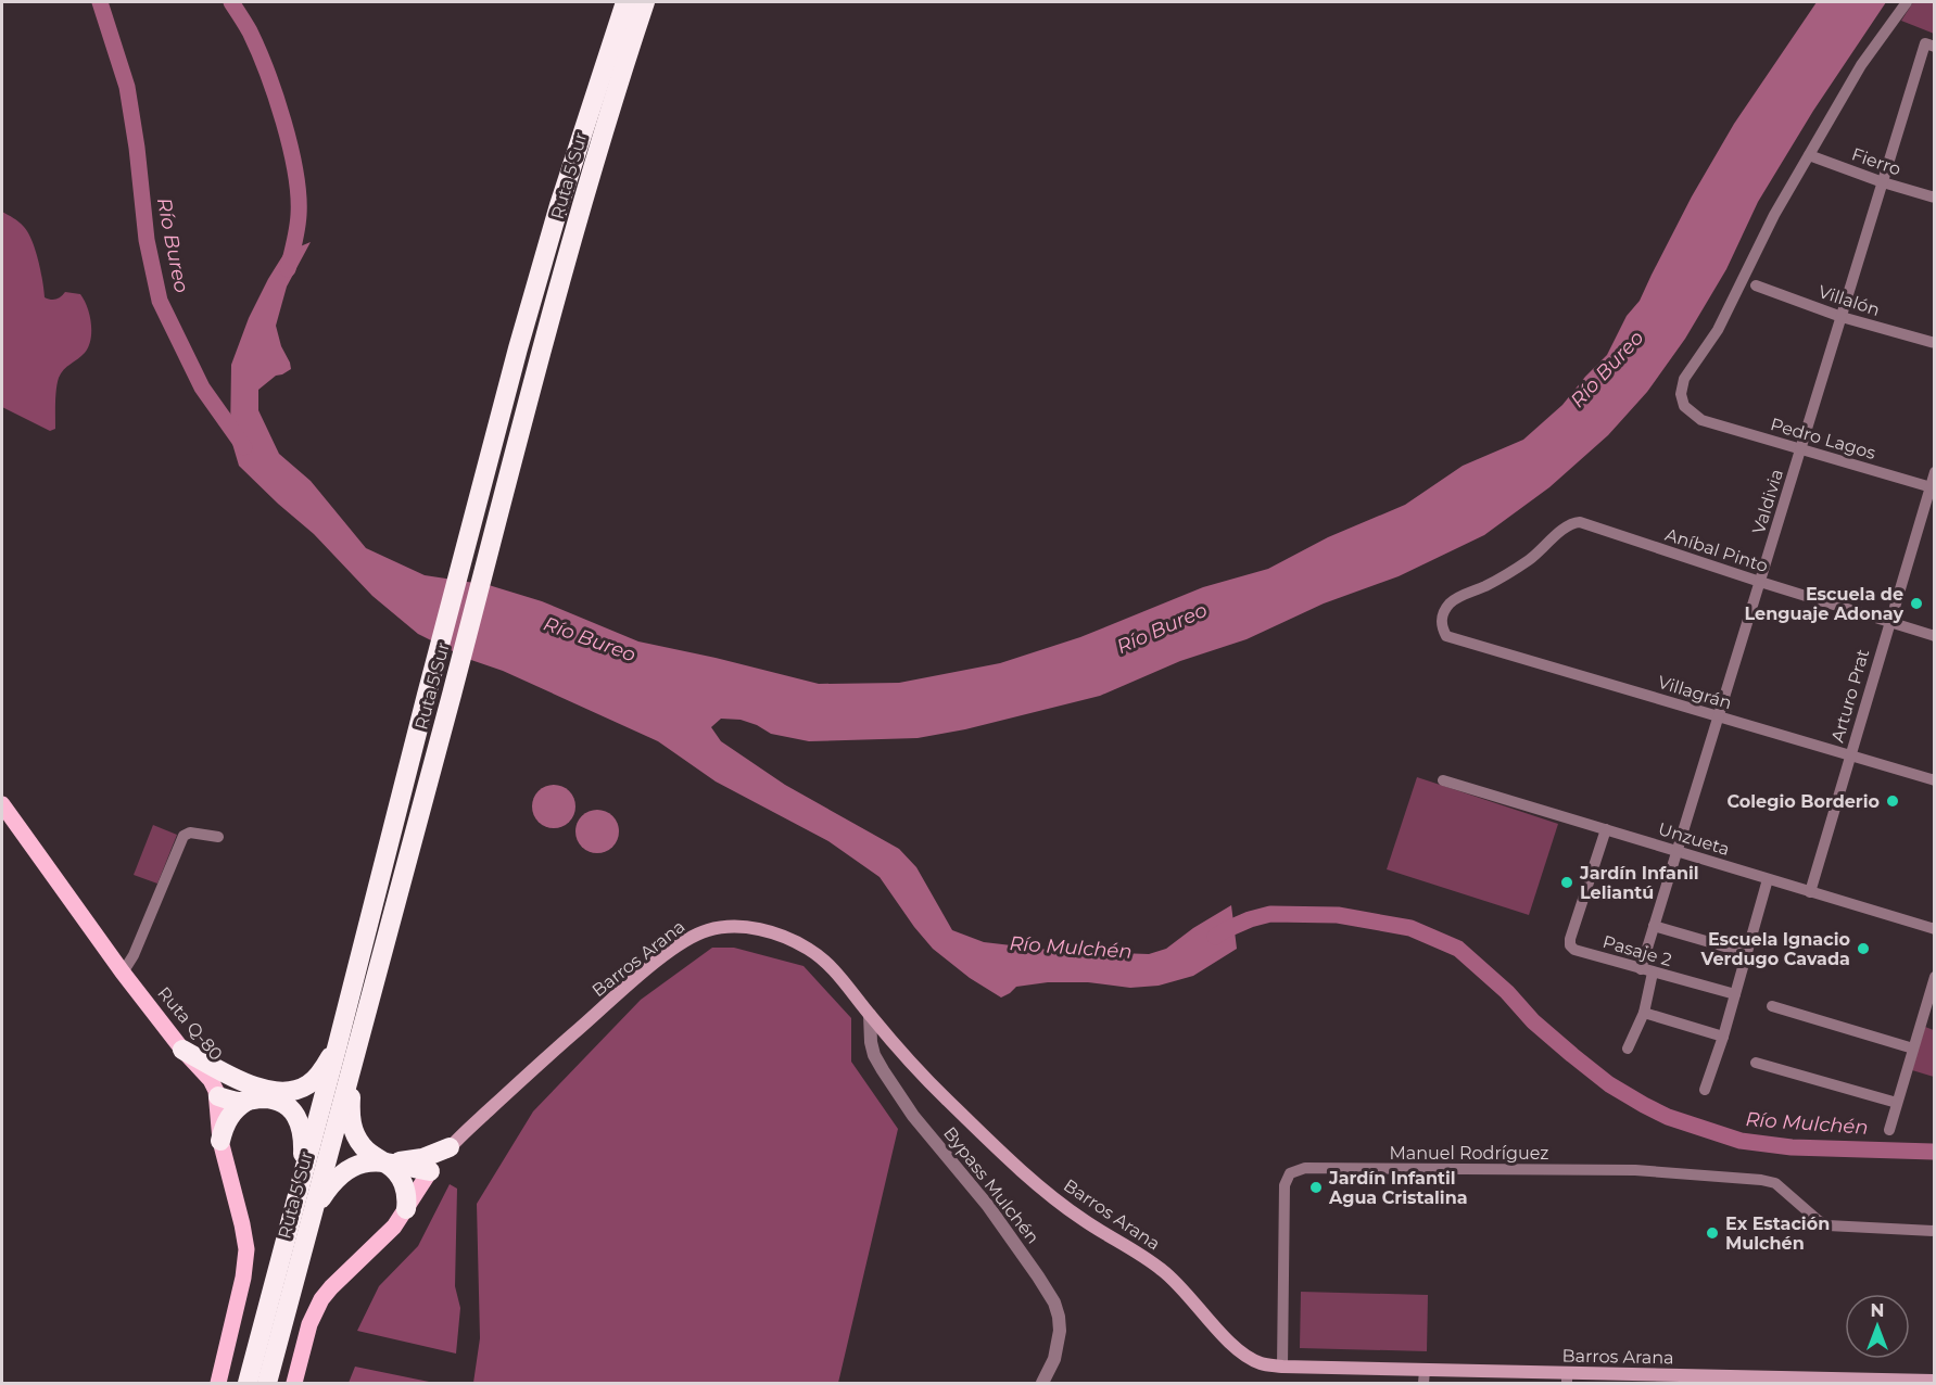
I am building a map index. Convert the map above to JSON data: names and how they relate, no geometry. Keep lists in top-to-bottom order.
{
  "streets": {
    "highway": ["Ruta 5 Sur"],
    "main road": ["Barros Arana", "Ruta Q-80"],
    "street": [
      "Fierro",
      "Villalón",
      "Pedro Lagos",
      "Valdivia",
      "Aníbal Pinto",
      "Villagrán",
      "Arturo Prat",
      "Unzueta",
      "Pasaje 2",
      "Manuel Rodríguez",
      "Bypass Mulchén"
    ]
  },
  "crossings": [
    ["Fierro", "Pedro Lagos"],
    ["Fierro", "Valdivia"],
    ["Villalón", "Valdivia"],
    ["Pedro Lagos", "Valdivia"],
    ["Pedro Lagos", "Arturo Prat"],
    ["Valdivia", "Aníbal Pinto"],
    ["Valdivia", "Villagrán"],
    ["Valdivia", "Unzueta"],
    ["Valdivia", "Pasaje 2"],
    ["Aníbal Pinto", "Villagrán"],
    ["Aníbal Pinto", "Arturo Prat"],
    ["Villagrán", "Arturo Prat"],
    ["Arturo Prat", "Unzueta"],
    ["Unzueta", "Pasaje 2"],
    ["Barros Arana", "Manuel Rodríguez"],
    ["Barros Arana", "Bypass Mulchén"]
  ],
  "water": ["Río Bureo", "Río Mulchén"],
  "places": [
    "Escuela de Lenguaje Adonay",
    "Colegio Borderio",
    "Jardín Infanil Leliantú",
    "Escuela Ignacio Verdugo Cavada",
    "Jardín Infantil Agua Cristalina",
    "Ex Estación Mulchén"
  ],
  "north": "top"
}
